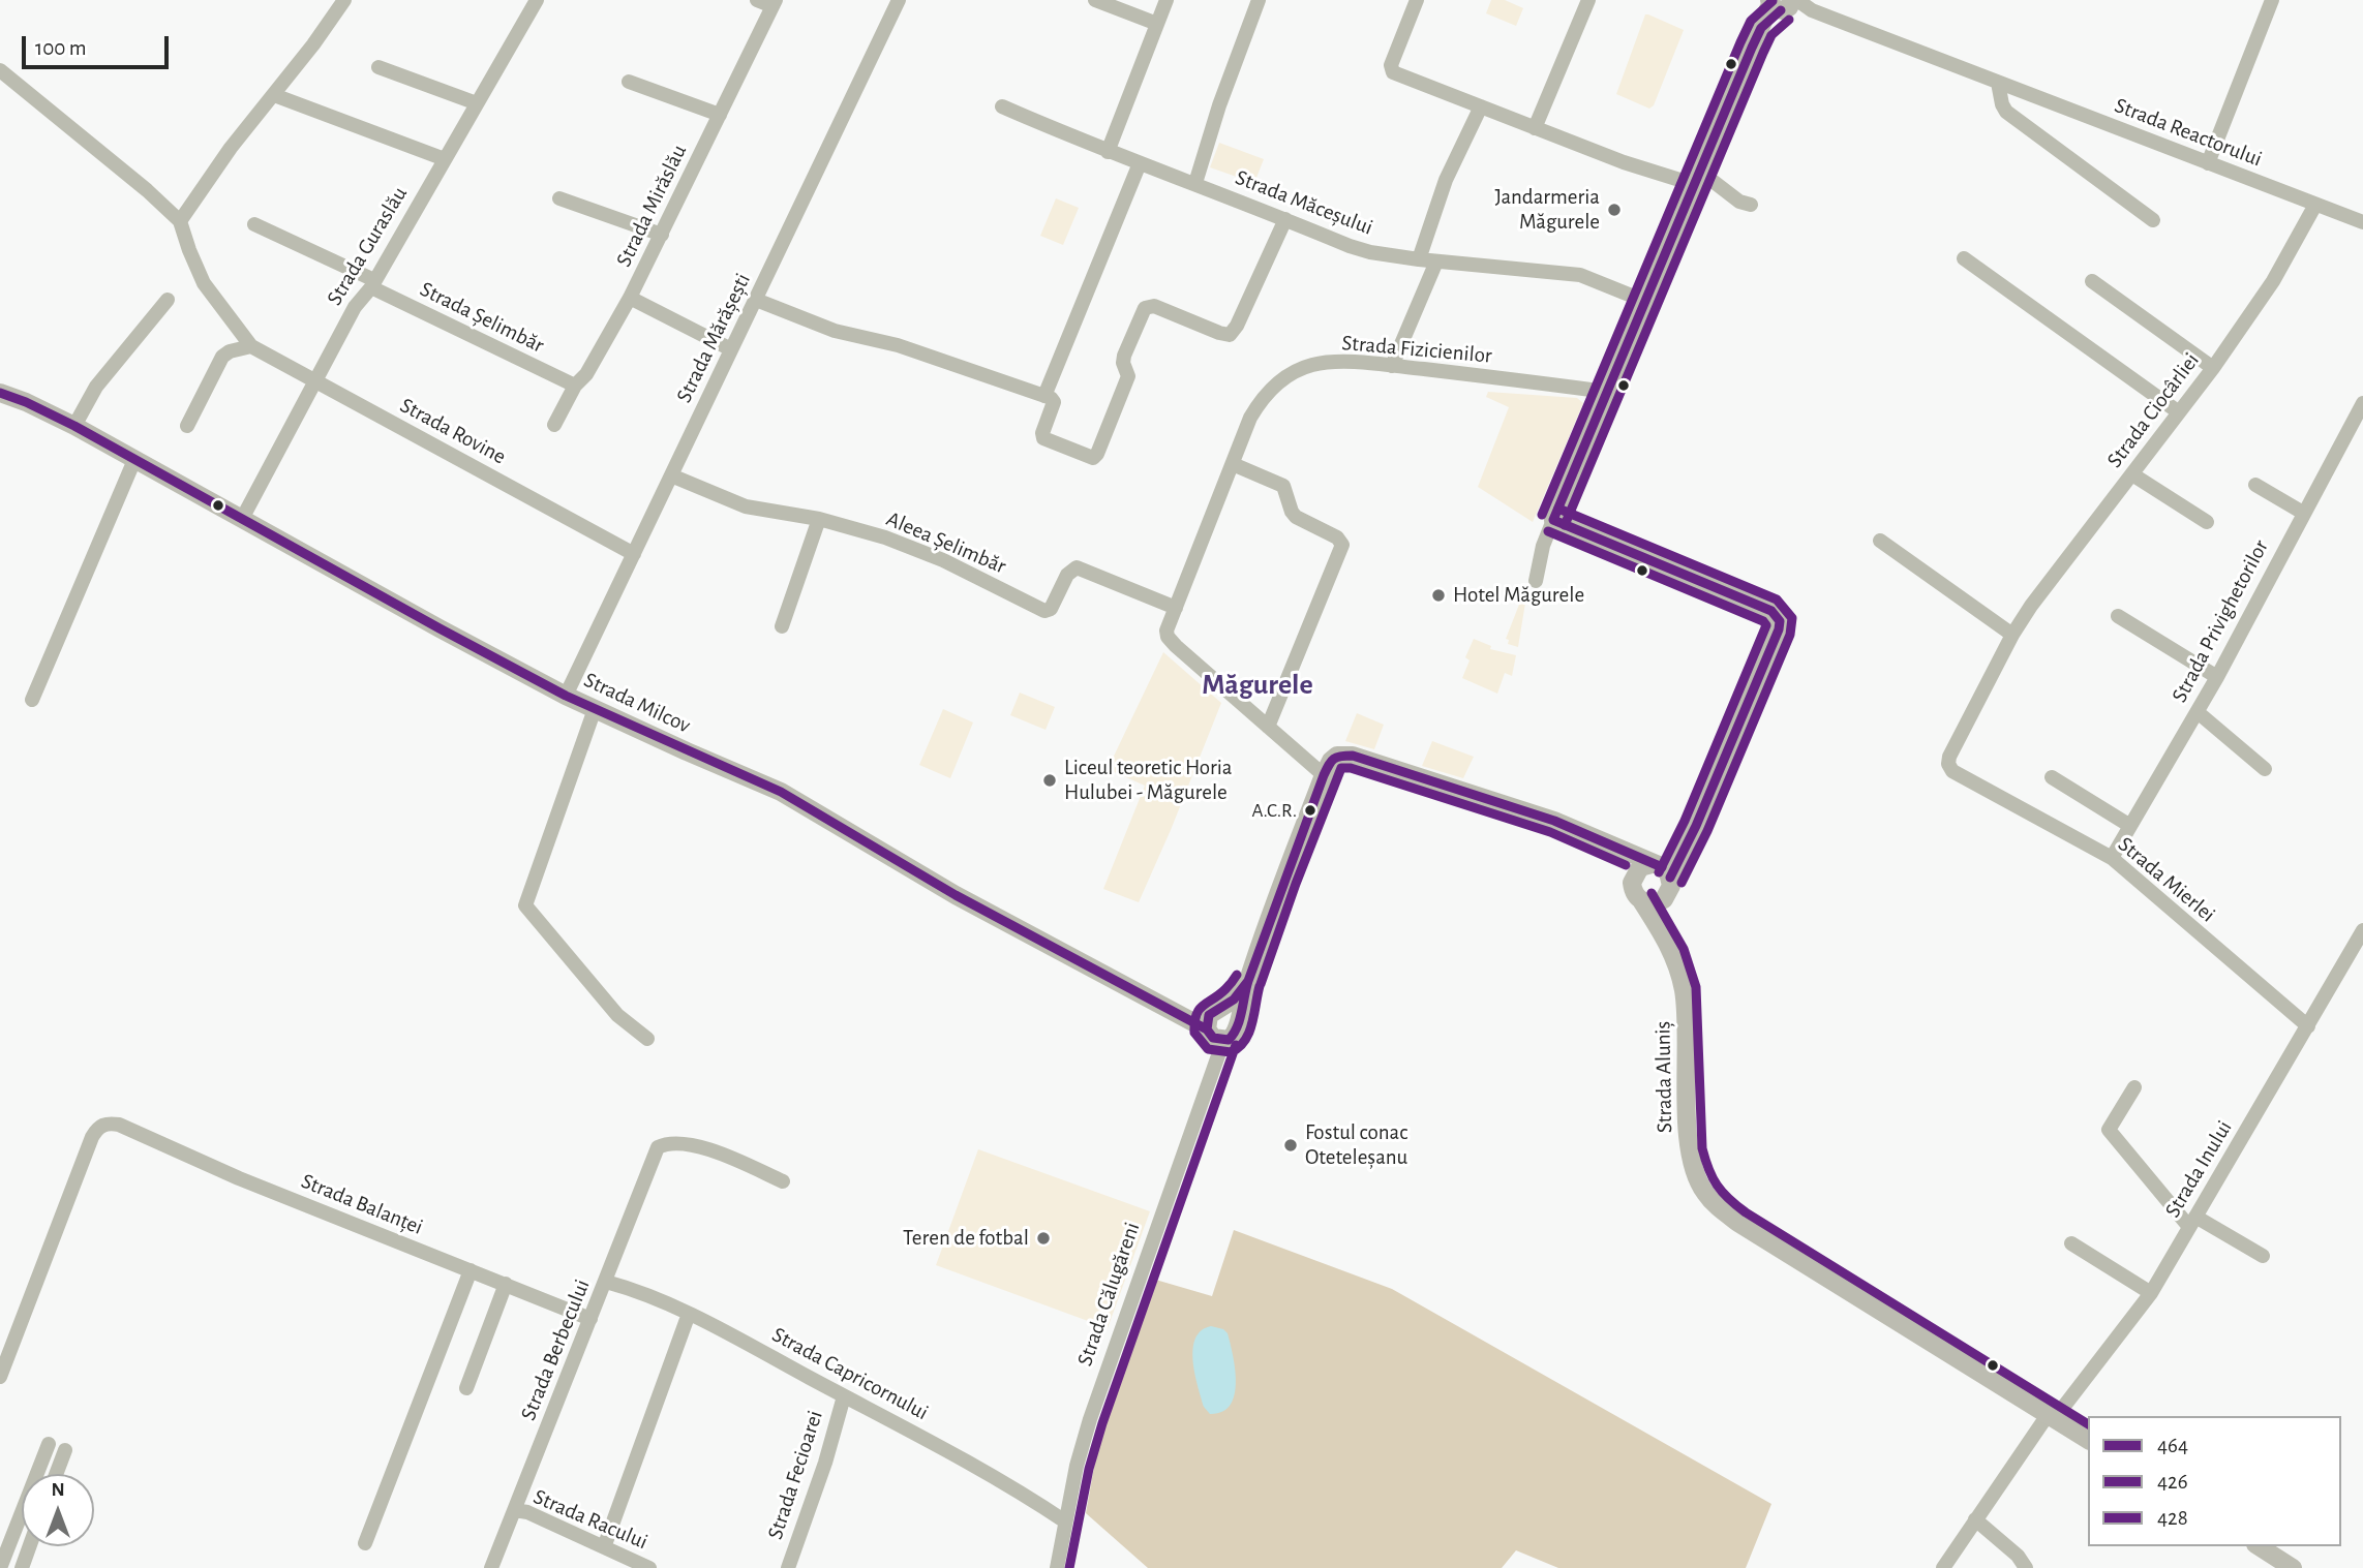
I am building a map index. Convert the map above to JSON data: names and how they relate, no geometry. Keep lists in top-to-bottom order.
{
  "streets": {
    "main road": ["Strada Milcov", "Strada Aluniș"],
    "street": [
      "Strada Reactorului",
      "Strada Măceșului",
      "Strada Mirăslău",
      "Strada Guraslău",
      "Strada Șelimbăr",
      "Strada Mărășești",
      "Strada Fizicienilor",
      "Strada Ciocârliei",
      "Strada Rovine",
      "Aleea Șelimbăr",
      "Strada Privighetorilor",
      "Strada Mierlei",
      "Strada Inului",
      "Strada Balanței",
      "Strada Călugăreni",
      "Strada Berbecului",
      "Strada Capricornului",
      "Strada Fecioarei",
      "Strada Racului"
    ]
  },
  "crossings": [
    ["Strada Reactorului", "Strada Ciocârliei"],
    ["Strada Mirăslău", "Strada Șelimbăr"],
    ["Strada Guraslău", "Strada Șelimbăr"],
    ["Strada Guraslău", "Strada Rovine"],
    ["Strada Guraslău", "Strada Milcov"],
    ["Strada Mărășești", "Strada Rovine"],
    ["Strada Mărășești", "Aleea Șelimbăr"],
    ["Strada Mărășești", "Strada Milcov"],
    ["Strada Fizicienilor", "Aleea Șelimbăr"],
    ["Strada Ciocârliei", "Strada Mierlei"],
    ["Strada Privighetorilor", "Strada Mierlei"],
    ["Strada Milcov", "Strada Călugăreni"],
    ["Strada Mierlei", "Strada Inului"],
    ["Strada Aluniș", "Strada Inului"],
    ["Strada Balanței", "Strada Berbecului"],
    ["Strada Călugăreni", "Strada Capricornului"],
    ["Strada Berbecului", "Strada Capricornului"],
    ["Strada Berbecului", "Strada Racului"],
    ["Strada Capricornului", "Strada Fecioarei"]
  ],
  "districts": ["Măgurele"],
  "places": [
    "Jandarmeria Măgurele",
    "Hotel Măgurele",
    "Liceul teoretic Horia Hulubei - Măgurele",
    "A.C.R.",
    "Fostul conac Oteteleșanu",
    "Teren de fotbal"
  ],
  "lines": ["transit line 428", "transit line 464", "transit line 426"],
  "legend": ["464", "426", "428"],
  "scale_bar": "100 m",
  "north": "top"
}
